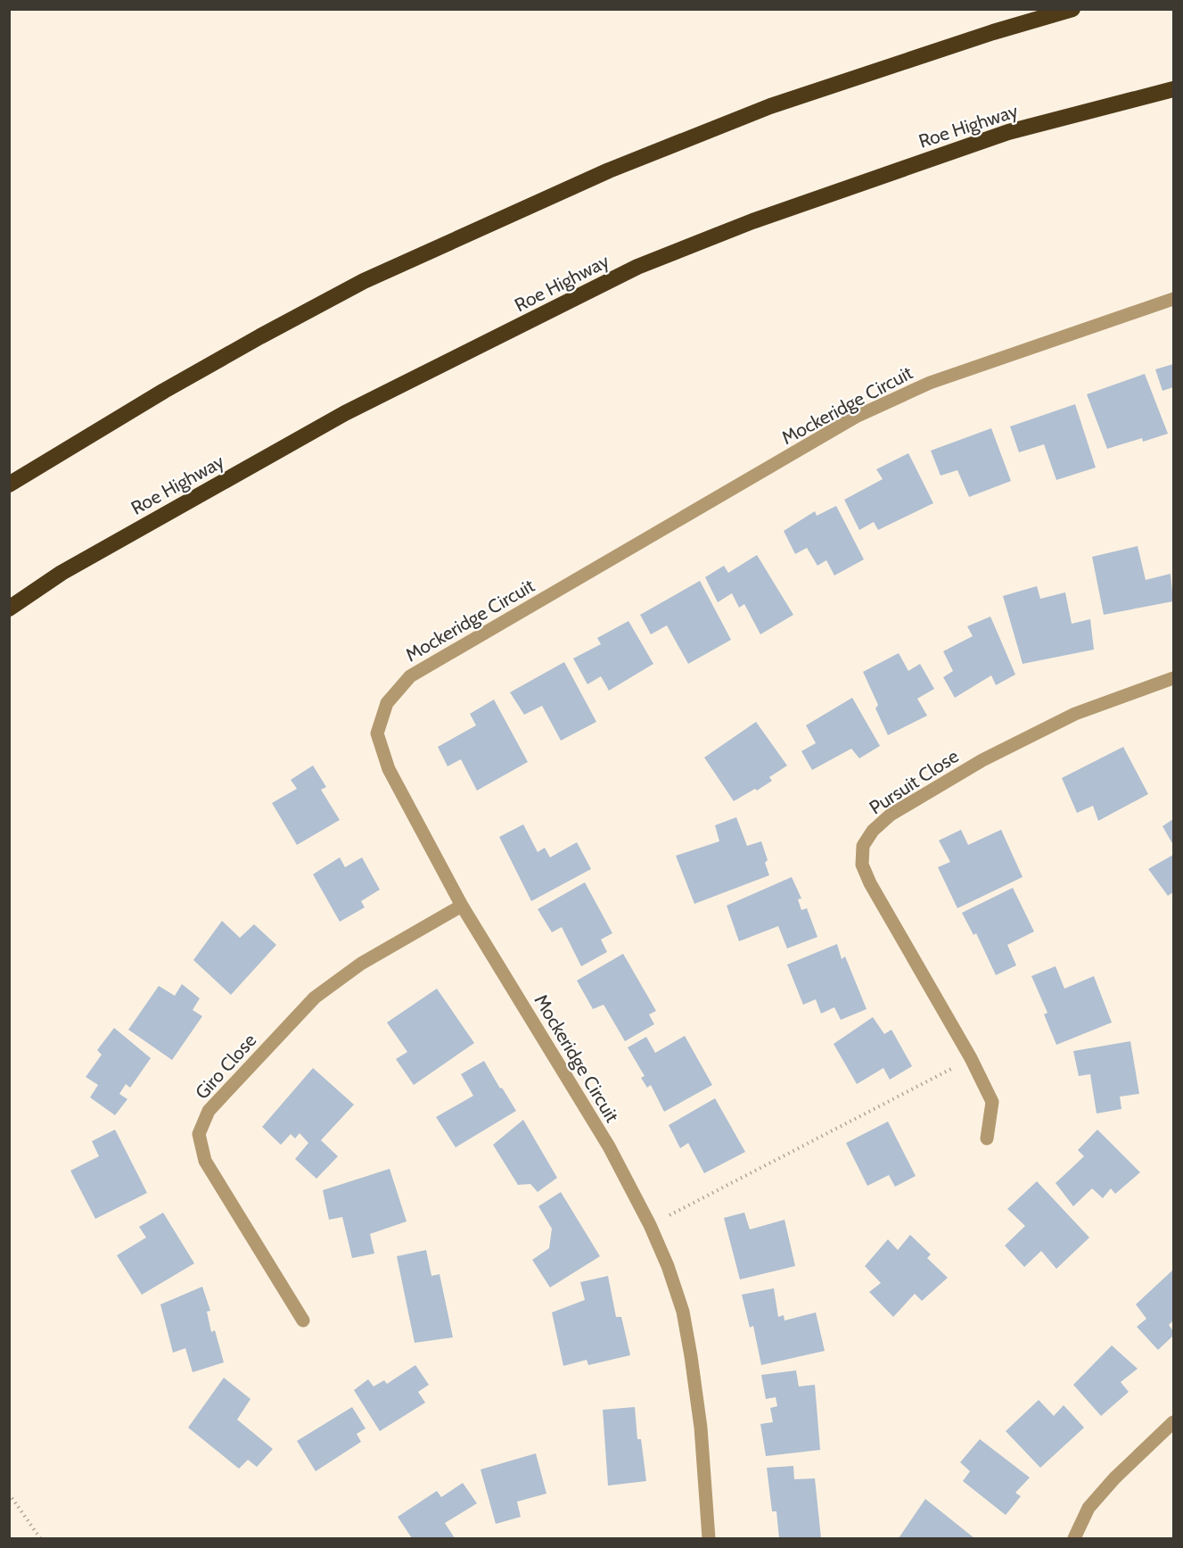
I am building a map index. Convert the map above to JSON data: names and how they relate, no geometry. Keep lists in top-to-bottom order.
{
  "streets": {
    "highway": ["Roe Highway"],
    "street": ["Mockeridge Circuit", "Pursuit Close", "Giro Close"]
  },
  "crossings": [
    ["Mockeridge Circuit", "Giro Close"]
  ]
}
